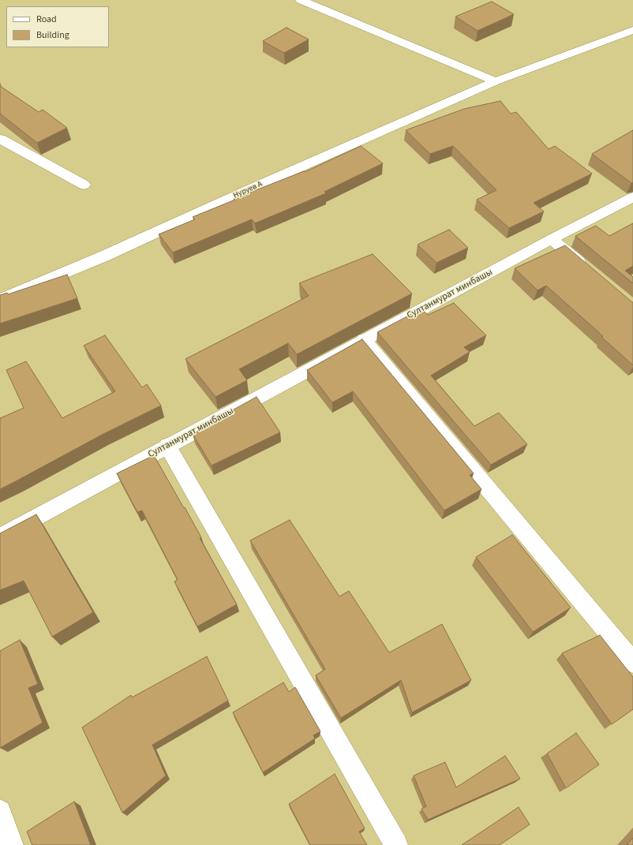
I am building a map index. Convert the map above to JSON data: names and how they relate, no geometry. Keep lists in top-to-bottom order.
{
  "streets": {
    "street": ["Нуруев А", "Султанмурат минбашы"]
  },
  "legend": ["Road", "Building"]
}
